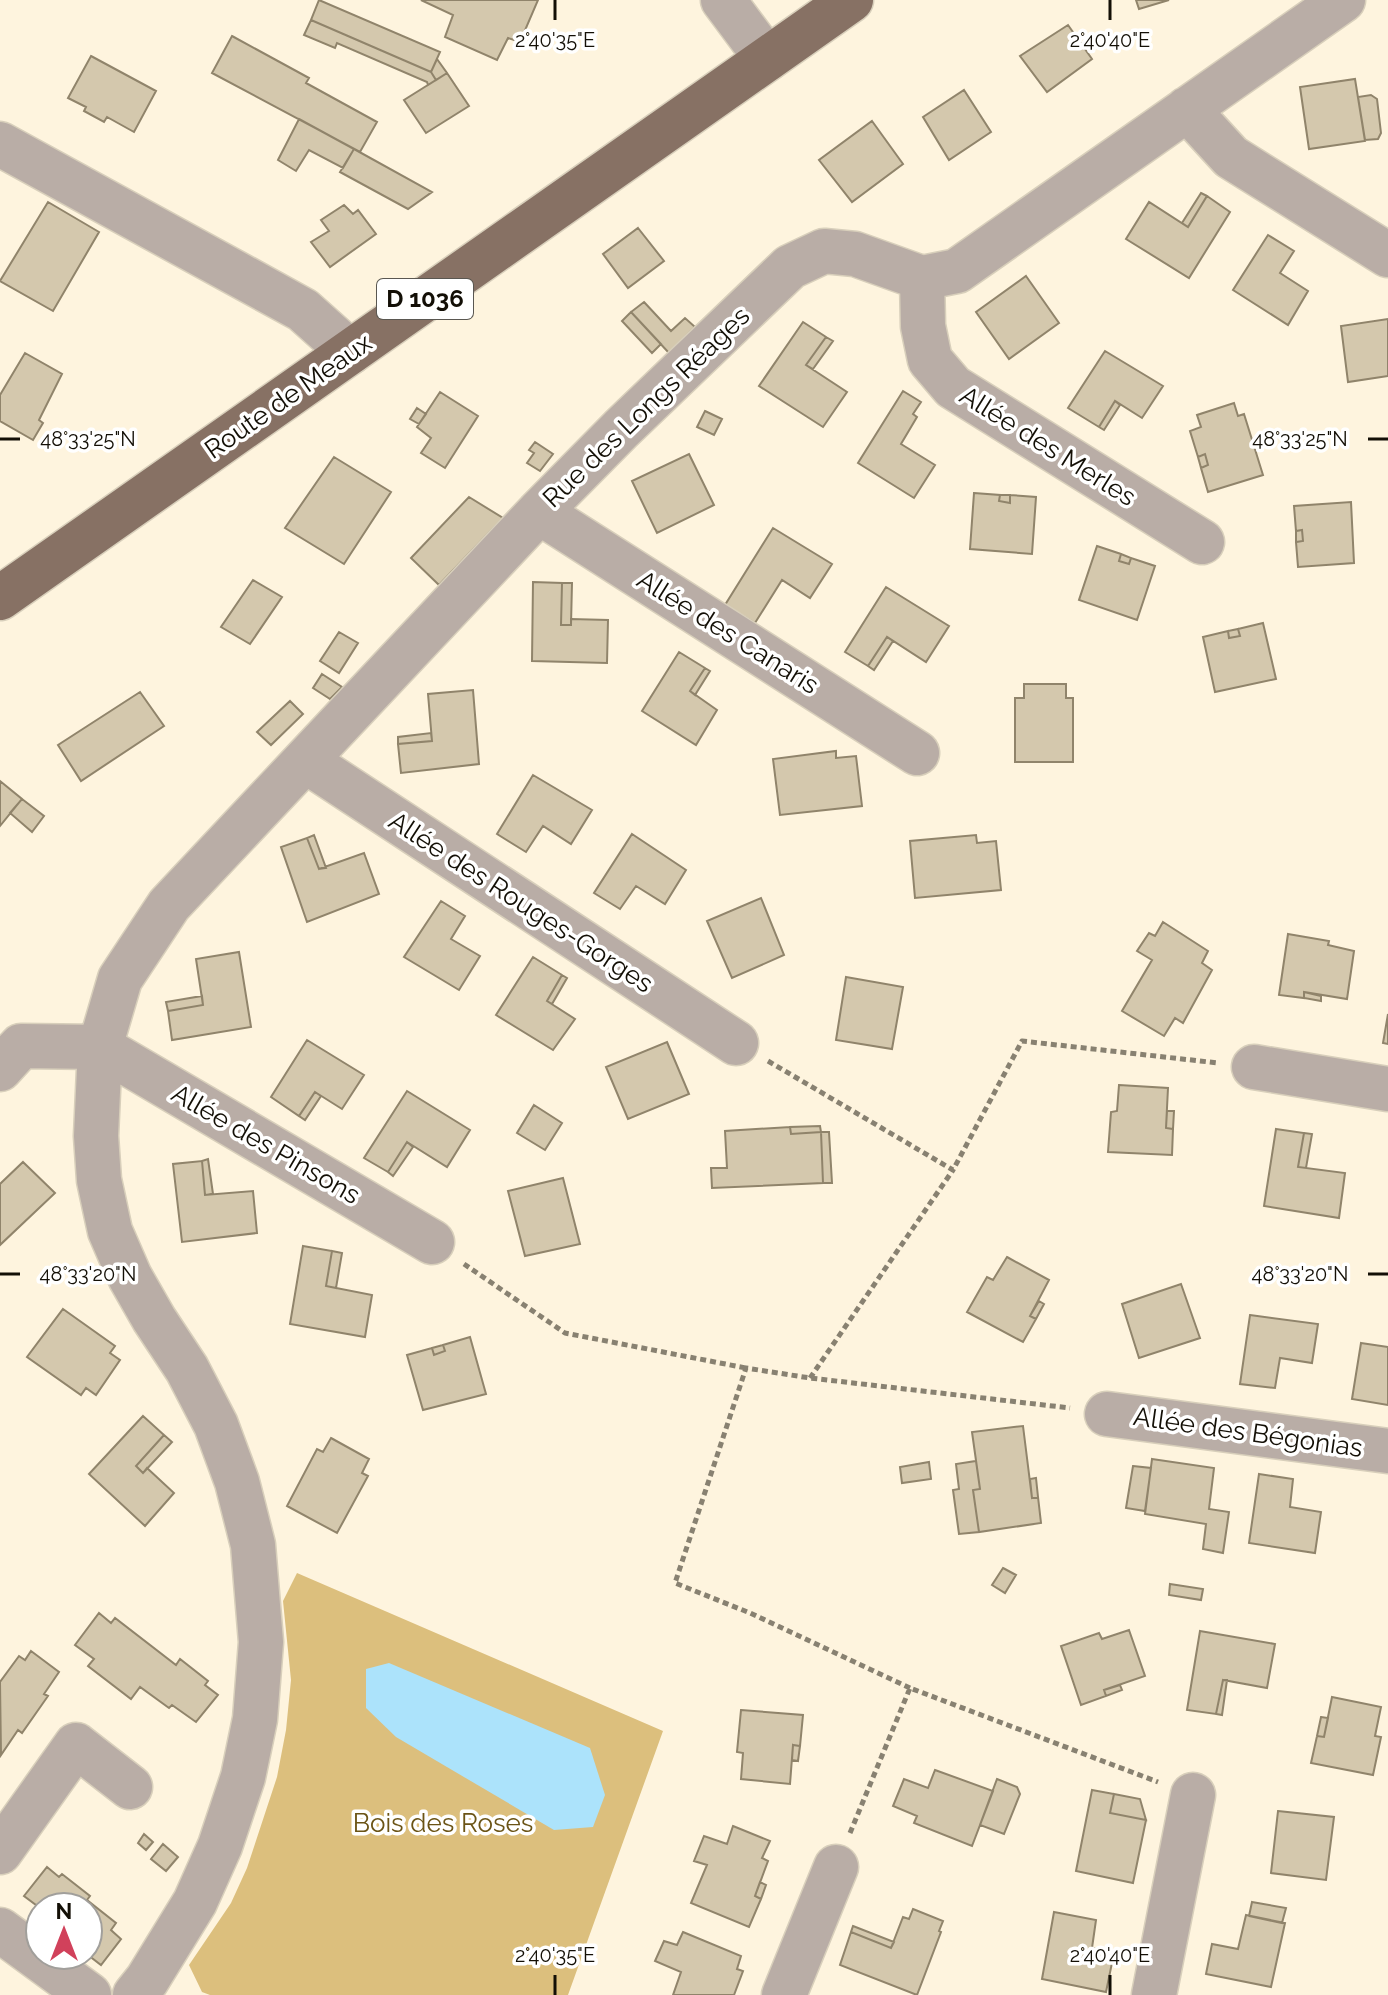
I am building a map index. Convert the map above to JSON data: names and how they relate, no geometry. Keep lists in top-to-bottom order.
{
  "streets": {
    "main road": ["D 1036", "Route de Meaux"],
    "street": [
      "Rue des Longs Réages",
      "Allée des Merles",
      "Allée des Canaris",
      "Allée des Rouges-Gorges",
      "Allée des Pinsons",
      "Allée des Bégonias"
    ]
  },
  "crossings": [
    ["Rue des Longs Réages", "Allée des Merles"],
    ["Rue des Longs Réages", "Allée des Canaris"],
    ["Rue des Longs Réages", "Allée des Rouges-Gorges"],
    ["Rue des Longs Réages", "Allée des Pinsons"]
  ],
  "parks": ["Bois des Roses"],
  "north": "top",
  "coordinates": [
    "2°40'35\"E",
    "2°40'40\"E",
    "48°33'25\"N",
    "48°33'20\"N"
  ]
}
